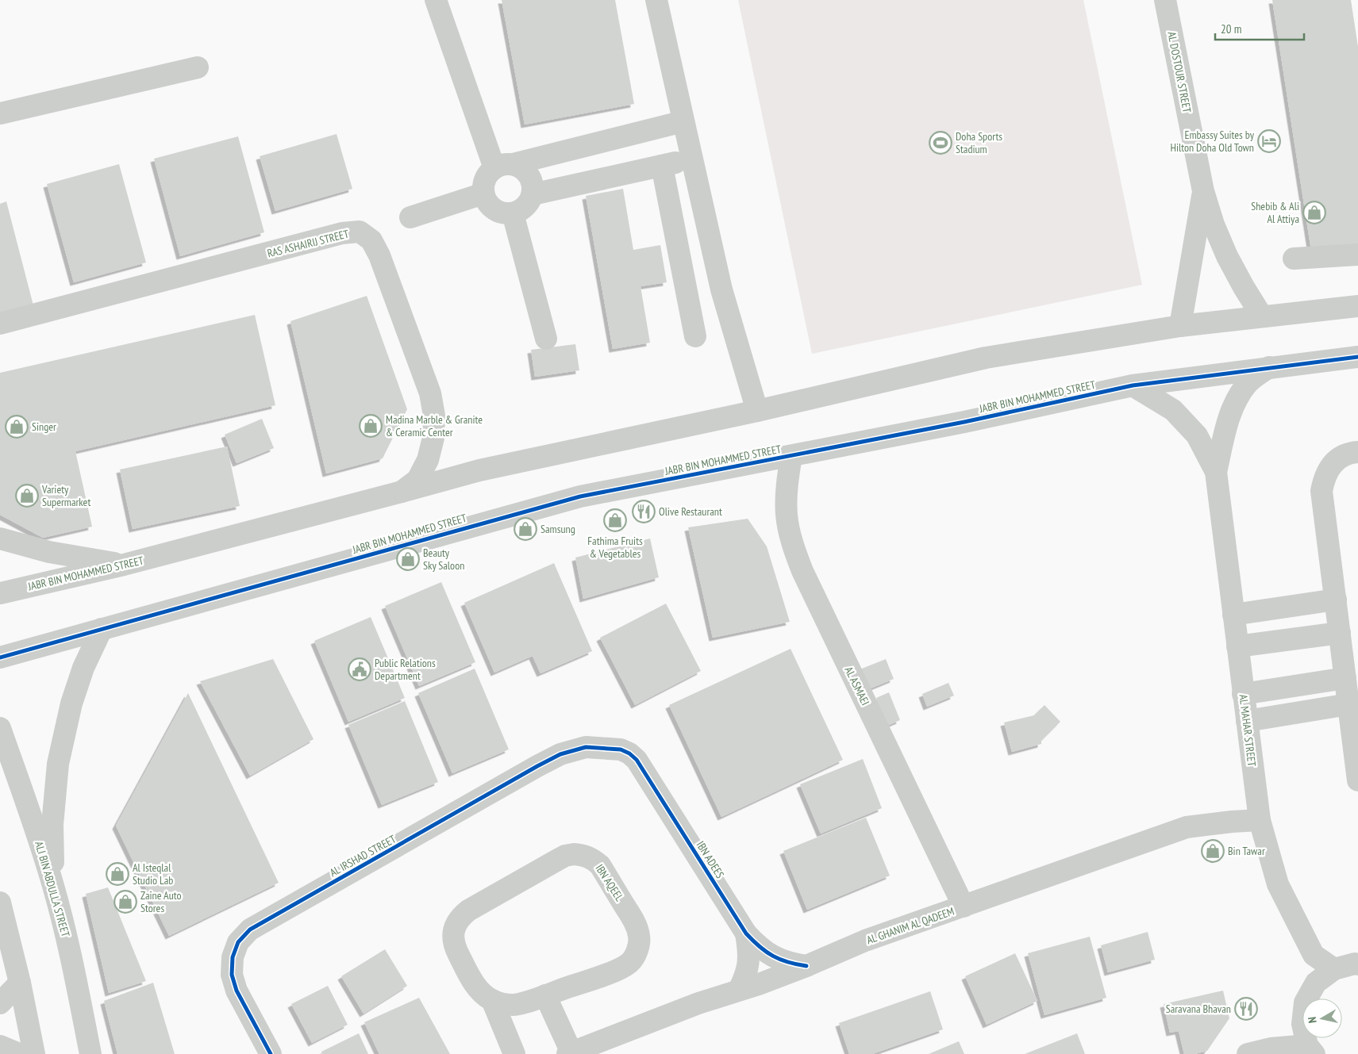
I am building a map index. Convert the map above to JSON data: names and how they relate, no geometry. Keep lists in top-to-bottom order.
{
  "streets": {
    "street": [
      "AL DOSTOUR STREET",
      "RAS ASHAIRIJ STREET",
      "JABR BIN MOHAMMED STREET",
      "AL ASMAEI",
      "AL MAHAR STREET",
      "AL IRSHAD STREET",
      "IBN ADEES",
      "IBN AQEEL",
      "ALI BIN ABDULLA STREET",
      "AL GHANIM AL QADEEM"
    ]
  },
  "crossings": [
    ["AL DOSTOUR STREET", "JABR BIN MOHAMMED STREET"],
    ["RAS ASHAIRIJ STREET", "JABR BIN MOHAMMED STREET"],
    ["JABR BIN MOHAMMED STREET", "AL ASMAEI"],
    ["JABR BIN MOHAMMED STREET", "AL MAHAR STREET"],
    ["AL ASMAEI", "AL GHANIM AL QADEEM"],
    ["AL MAHAR STREET", "AL GHANIM AL QADEEM"],
    ["AL IRSHAD STREET", "IBN ADEES"],
    ["IBN ADEES", "AL GHANIM AL QADEEM"]
  ],
  "places": {
    "hotel": ["Embassy Suites by Hilton Doha Old Town"],
    "sports": ["Doha Sports Stadium"],
    "shop": [
      "Shebib & Ali Al Attiya",
      "Madina Marble & Granite & Ceramic Center",
      "Singer",
      "Variety Supermarket",
      "Fathima Fruits & Vegetables",
      "Samsung",
      "Beauty Sky Saloon",
      "Bin Tawar",
      "Al Isteqlal Studio Lab",
      "Zaine Auto Stores"
    ],
    "restaurant": ["Olive Restaurant", "Saravana Bhavan"],
    "public building": ["Public Relations Department"]
  },
  "scale_bar": "20 m",
  "north": "left"
}
